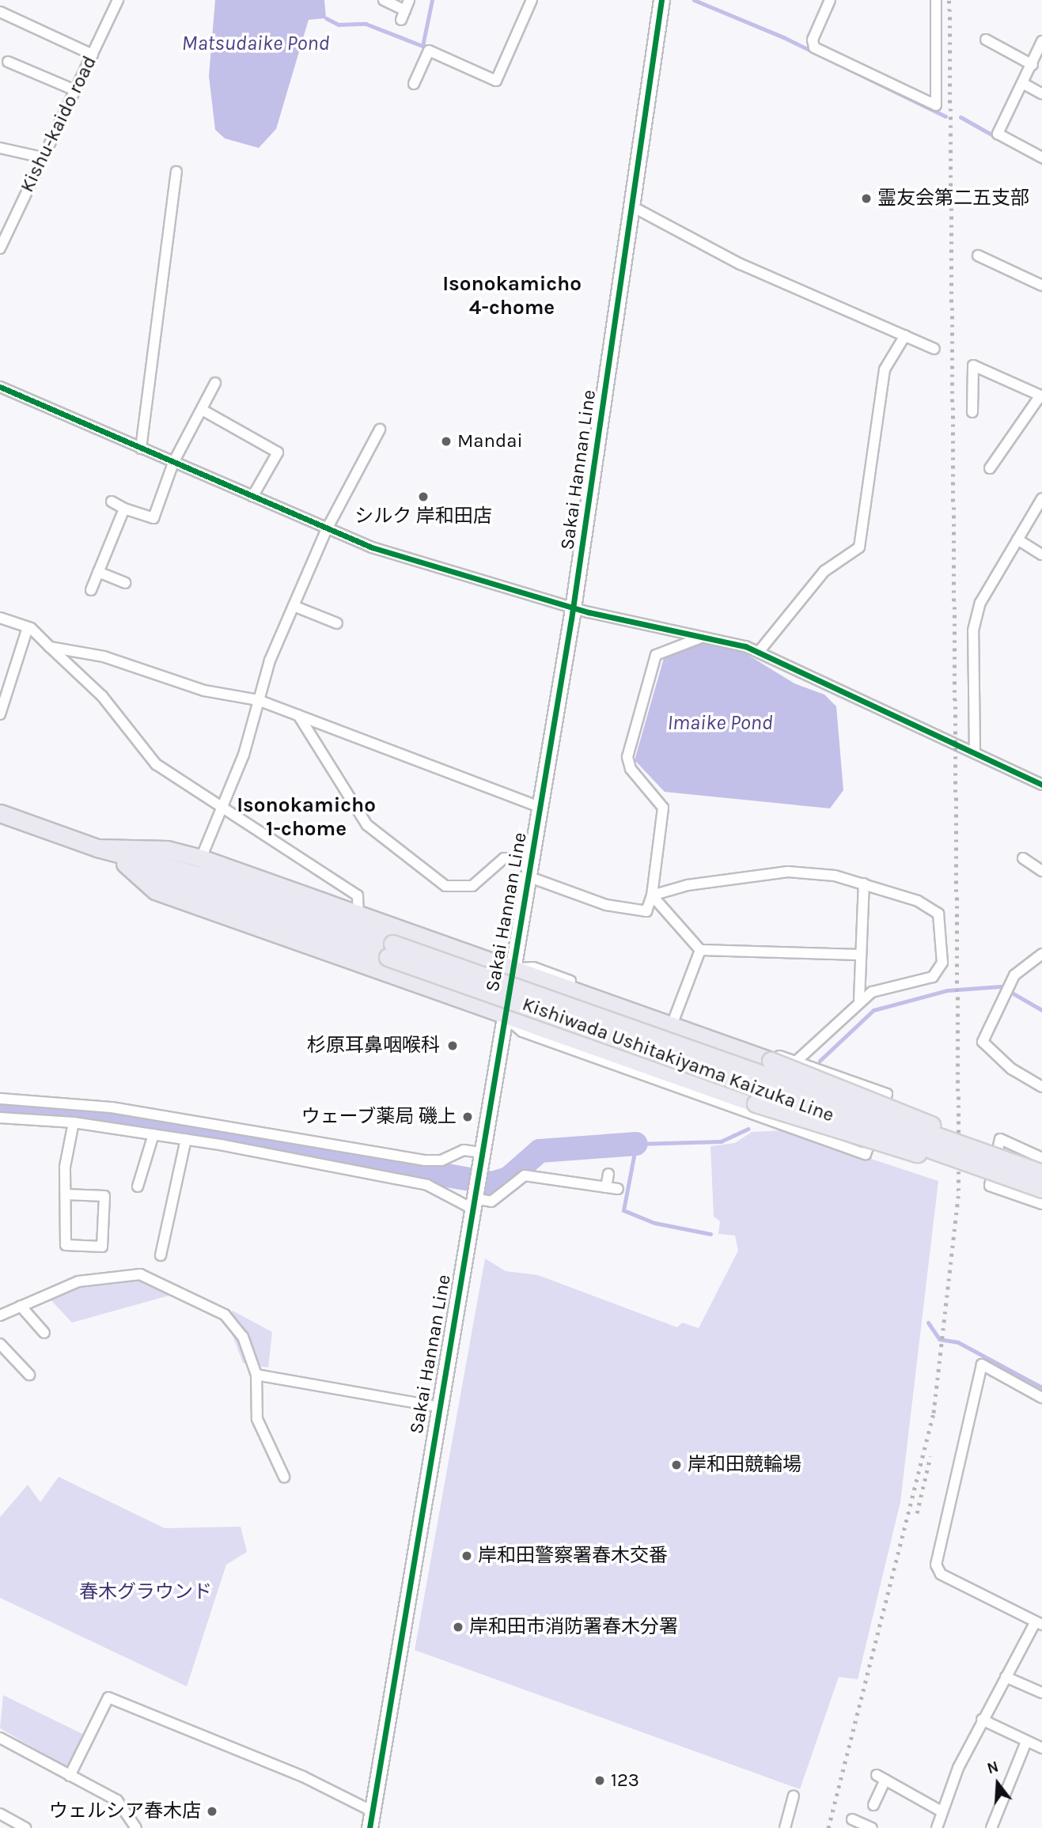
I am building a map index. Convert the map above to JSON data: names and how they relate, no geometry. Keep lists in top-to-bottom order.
{
  "streets": {
    "main road": ["Sakai Hannan Line", "Kishiwada Ushitakiyama Kaizuka Line"],
    "street": ["Kishu-kaido road"]
  },
  "districts": ["Isonokamicho 4-chome", "Isonokamicho 1-chome"],
  "water": ["Matsudaike Pond", "Imaike Pond"],
  "parks": ["春木グラウンド"],
  "places": [
    "霊友会第二五支部",
    "Mandai",
    "シルク 岸和田店",
    "杉原耳鼻咽喉科",
    "ウェーブ薬局 磯上",
    "岸和田競輪場",
    "岸和田警察署春木交番",
    "岸和田市消防署春木分署",
    "123",
    "ウェルシア春木店"
  ],
  "north": "top"
}
